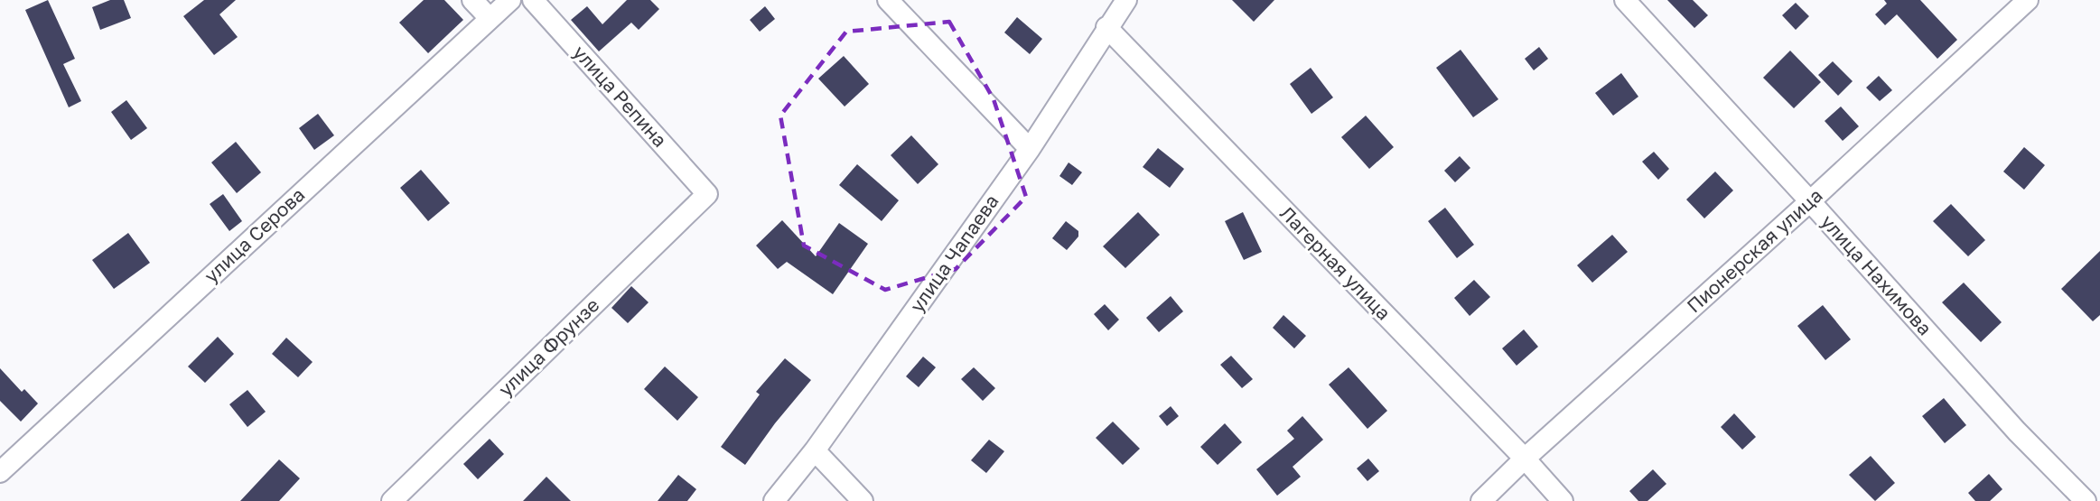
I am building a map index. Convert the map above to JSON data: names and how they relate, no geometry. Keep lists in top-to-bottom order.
{
  "streets": {
    "street": [
      "улица Репина",
      "улица Серова",
      "Пионерская улица",
      "улица Чапаева",
      "Лагерная улица",
      "улица Нахимова",
      "улица Фрунзе"
    ]
  },
  "crossings": [
    ["улица Репина", "улица Фрунзе"],
    ["Пионерская улица", "Лагерная улица"],
    ["Пионерская улица", "улица Нахимова"],
    ["улица Чапаева", "Лагерная улица"]
  ]
}
